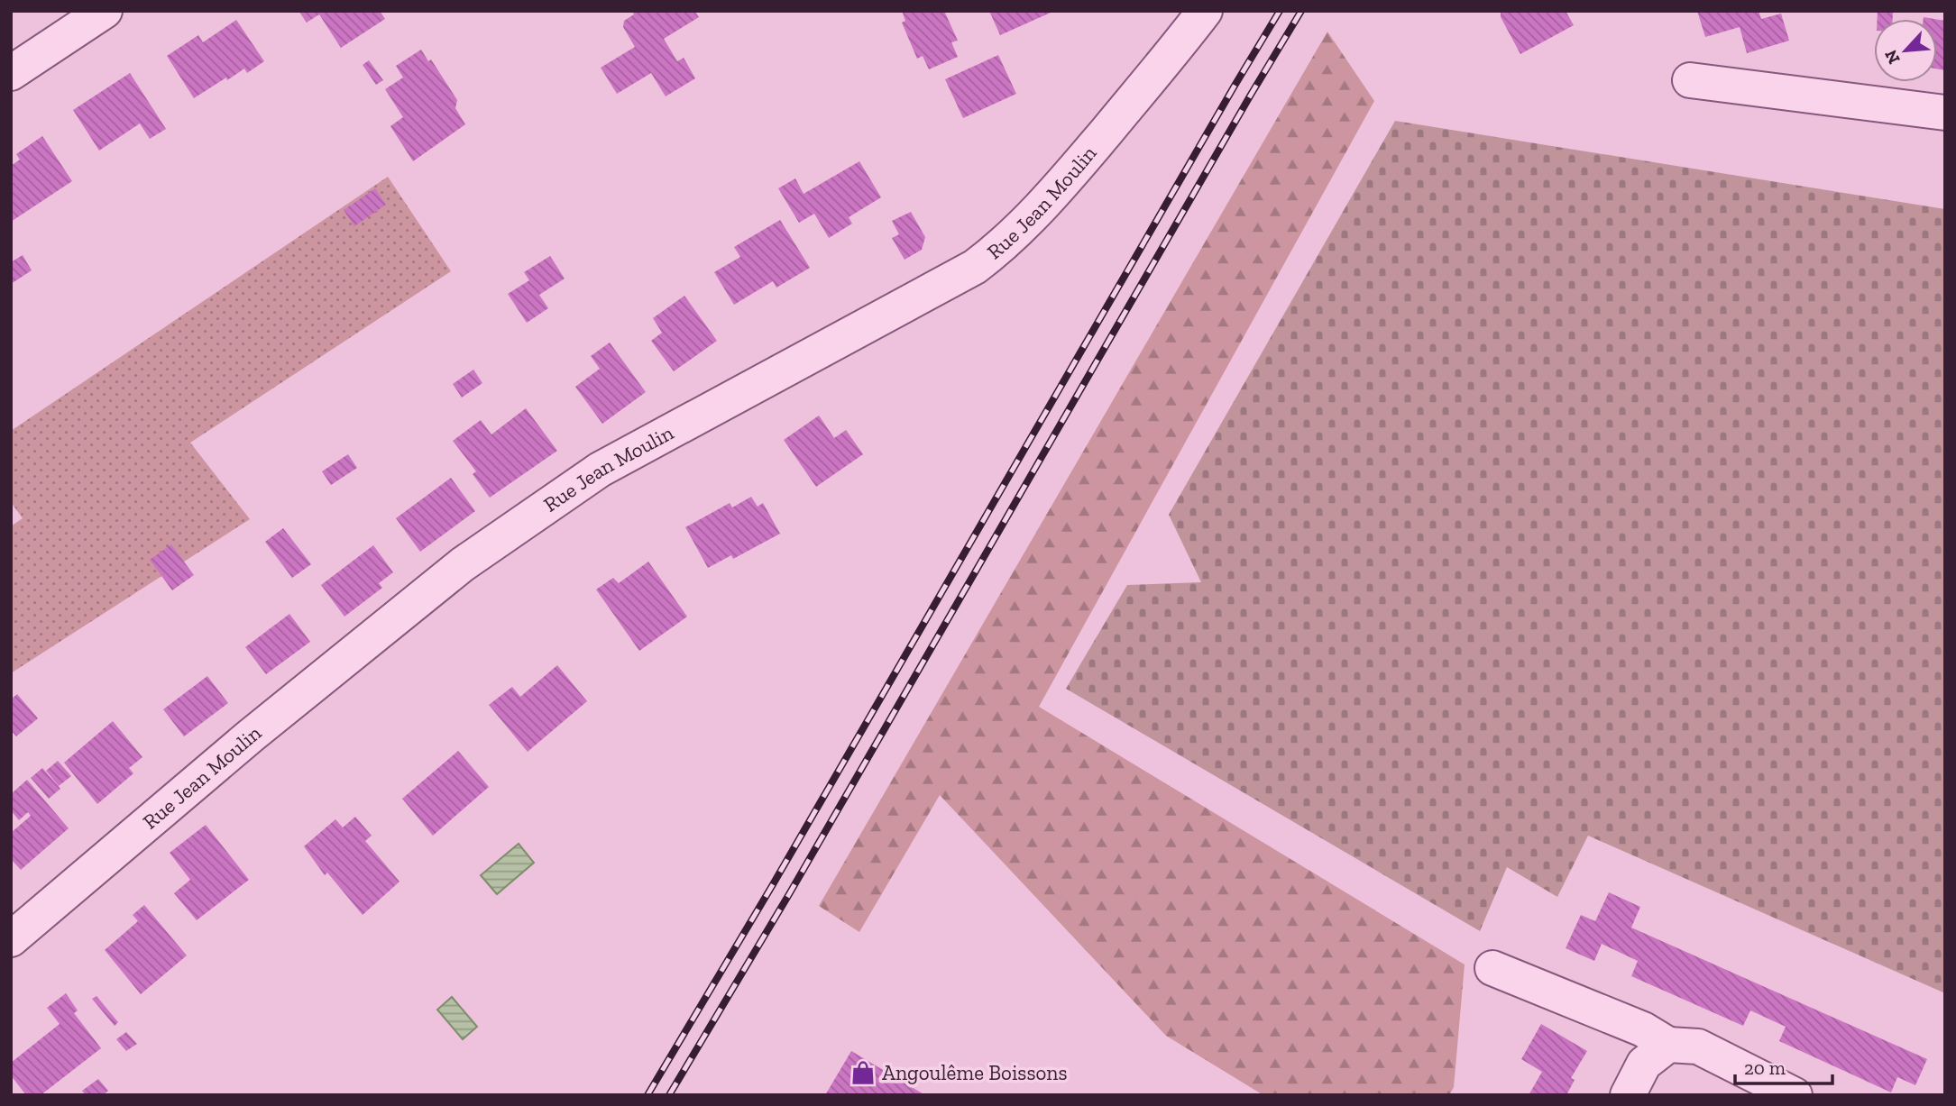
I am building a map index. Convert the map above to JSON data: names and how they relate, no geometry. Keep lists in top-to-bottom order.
{
  "streets": {
    "street": ["Rue Jean Moulin"]
  },
  "places": {
    "shop": ["Angoulême Boissons"]
  },
  "scale_bar": "20 m",
  "north": "bottom left"
}
